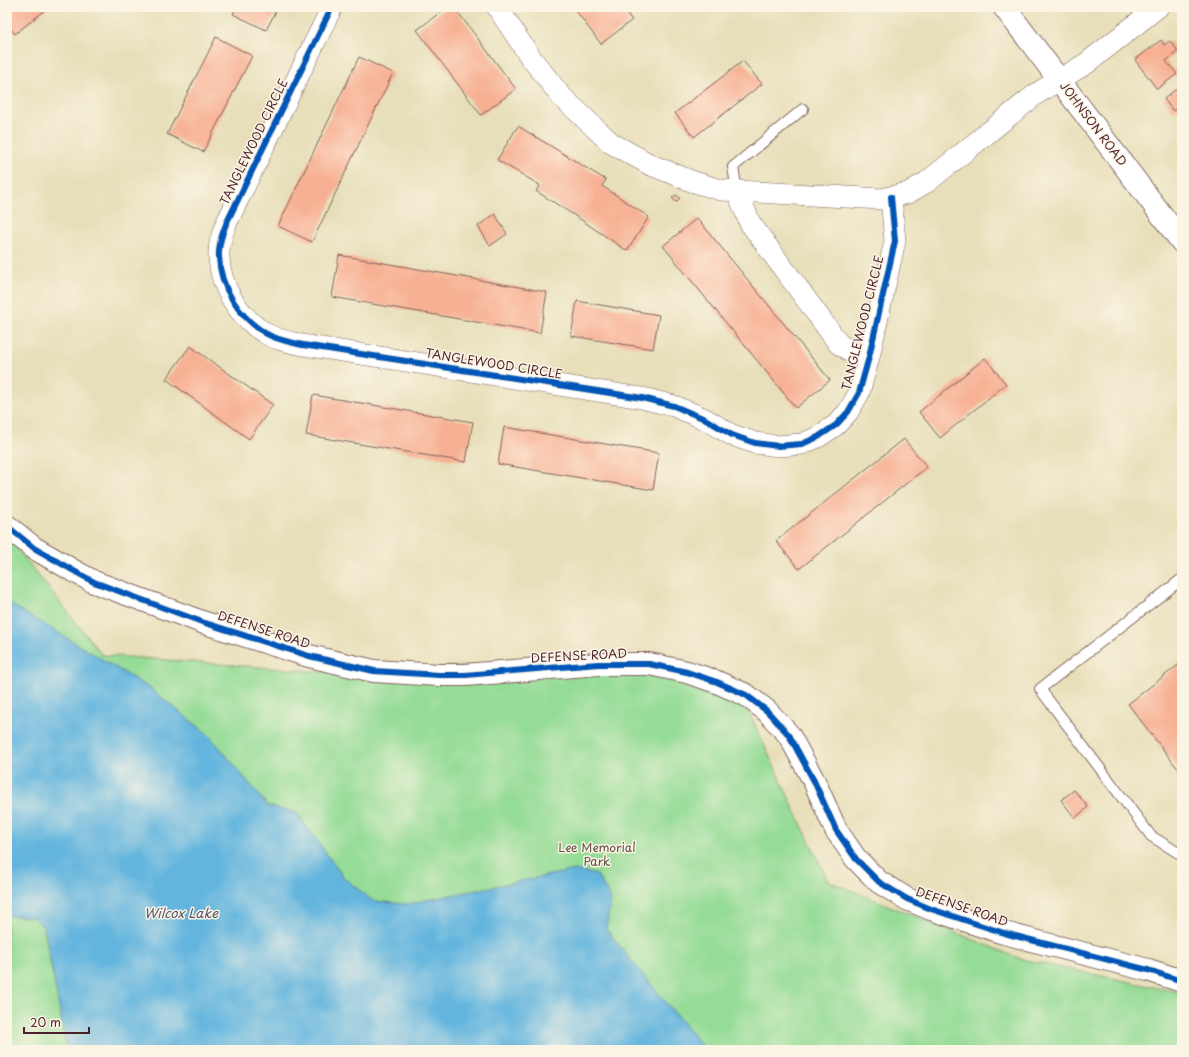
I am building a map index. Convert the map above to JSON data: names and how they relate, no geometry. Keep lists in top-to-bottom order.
{
  "streets": {
    "street": ["JOHNSON ROAD", "TANGLEWOOD CIRCLE", "DEFENSE ROAD"]
  },
  "water": ["Wilcox Lake"],
  "parks": ["Lee Memorial Park"],
  "scale_bar": "20 m"
}
